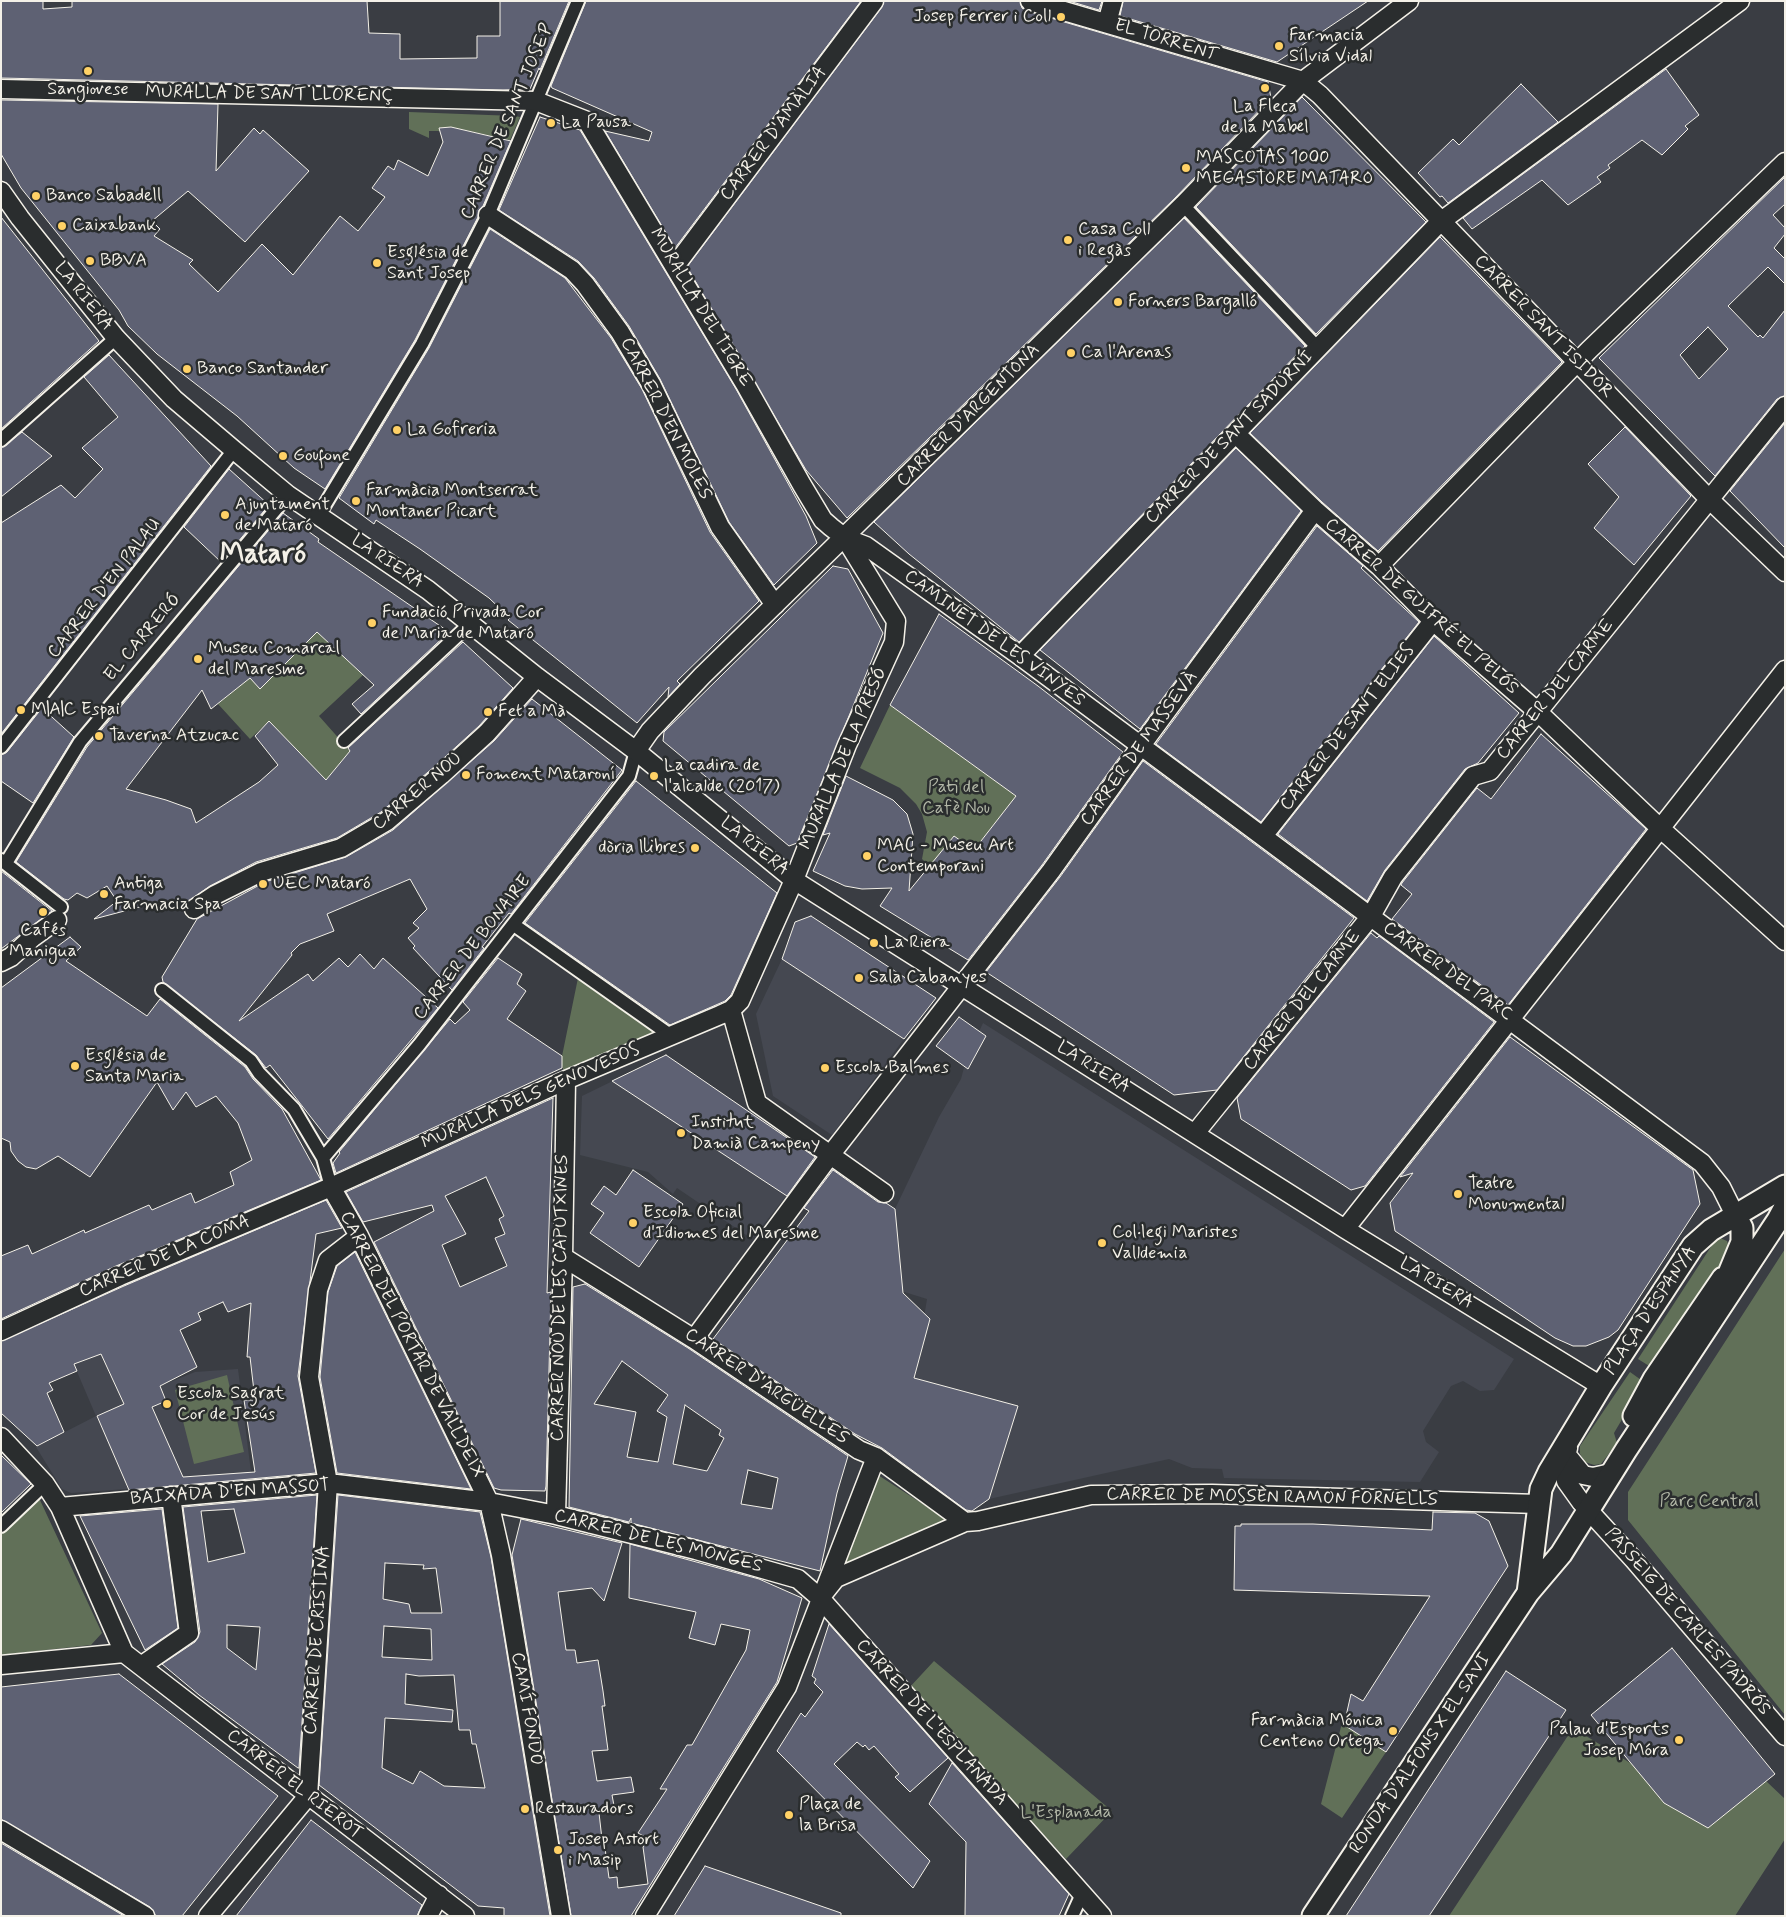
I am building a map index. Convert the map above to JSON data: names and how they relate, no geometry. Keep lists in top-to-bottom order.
{
  "streets": {
    "street": [
      "EL TORRENT",
      "MURALLA DE SANT LLORENÇ",
      "CARRER DE SANT JOSEP",
      "CARRER D'AMÀLIA",
      "LA RIERA",
      "MURALLA DEL TIGRE",
      "CARRER SANT ISIDOR",
      "CARRER D'ARGENTONA",
      "CARRER D'EN MOLES",
      "CARRER DE SANT SADURNÍ",
      "CARRER D'EN PALAU",
      "CARRER DE GUIFRÉ EL PELÓS",
      "EL CARRERÓ",
      "CAMINET DE LES VINYES",
      "CARRER DEL CARME",
      "CARRER DE SANT ELIES",
      "CARRER DE MASSEVÀ",
      "MURALLA DE LA PRESÓ",
      "CARRER NOU",
      "CARRER DE BONAIRE",
      "CARRER DEL PARC",
      "MURALLA DELS GENOVESOS",
      "CARRER DE LA COMA",
      "CARRER NOU DE LES CAPUTXINES",
      "PLAÇA D'ESPANYA",
      "CARRER DEL PORTAR DE VALLDEIX",
      "CARRER D'ARGÜELLES",
      "BAIXADA D'EN MASSOT",
      "CARRER DE MOSSÈN RAMON FORNELLS",
      "CARRER DE LES MONGES",
      "PASSEIG DE CARLES PADRÓS",
      "CARRER DE CRISTINA",
      "CAMÍ FONDO",
      "CARRER DE L'ESPLANADA",
      "RONDA D'ALFONS X EL SAVI",
      "CARRER EL RIEROT"
    ]
  },
  "crossings": [
    ["EL TORRENT", "CARRER SANT ISIDOR"],
    ["EL TORRENT", "CARRER D'ARGENTONA"],
    ["MURALLA DE SANT LLORENÇ", "CARRER DE SANT JOSEP"],
    ["MURALLA DE SANT LLORENÇ", "MURALLA DEL TIGRE"],
    ["CARRER DE SANT JOSEP", "LA RIERA"],
    ["CARRER DE SANT JOSEP", "MURALLA DEL TIGRE"],
    ["CARRER DE SANT JOSEP", "CARRER D'EN MOLES"],
    ["CARRER D'AMÀLIA", "MURALLA DEL TIGRE"],
    ["LA RIERA", "CARRER D'ARGENTONA"],
    ["LA RIERA", "CARRER D'EN PALAU"],
    ["LA RIERA", "EL CARRERÓ"],
    ["LA RIERA", "CARRER DEL CARME"],
    ["LA RIERA", "CARRER DE MASSEVÀ"],
    ["LA RIERA", "MURALLA DE LA PRESÓ"],
    ["LA RIERA", "CARRER NOU"],
    ["LA RIERA", "CARRER DE BONAIRE"],
    ["LA RIERA", "PLAÇA D'ESPANYA"],
    ["MURALLA DEL TIGRE", "CARRER D'ARGENTONA"],
    ["MURALLA DEL TIGRE", "CAMINET DE LES VINYES"],
    ["MURALLA DEL TIGRE", "MURALLA DE LA PRESÓ"],
    ["CARRER SANT ISIDOR", "CARRER D'ARGENTONA"],
    ["CARRER SANT ISIDOR", "CARRER DE SANT SADURNÍ"],
    ["CARRER SANT ISIDOR", "CARRER DEL CARME"],
    ["CARRER D'ARGENTONA", "CARRER D'EN MOLES"],
    ["CARRER D'ARGENTONA", "CAMINET DE LES VINYES"],
    ["CARRER D'ARGENTONA", "MURALLA DE LA PRESÓ"],
    ["CARRER D'ARGENTONA", "CARRER DE BONAIRE"],
    ["CARRER DE SANT SADURNÍ", "CARRER DE GUIFRÉ EL PELÓS"],
    ["CARRER DE SANT SADURNÍ", "CAMINET DE LES VINYES"],
    ["CARRER DE GUIFRÉ EL PELÓS", "CARRER DEL CARME"],
    ["CARRER DE GUIFRÉ EL PELÓS", "CARRER DE SANT ELIES"],
    ["CARRER DE GUIFRÉ EL PELÓS", "CARRER DE MASSEVÀ"],
    ["CAMINET DE LES VINYES", "CARRER DE MASSEVÀ"],
    ["CAMINET DE LES VINYES", "MURALLA DE LA PRESÓ"],
    ["CAMINET DE LES VINYES", "CARRER DEL PARC"],
    ["CARRER DEL CARME", "CARRER DEL PARC"],
    ["CARRER DE SANT ELIES", "CARRER DEL PARC"],
    ["CARRER DE MASSEVÀ", "CARRER DEL PARC"],
    ["CARRER DE MASSEVÀ", "CARRER D'ARGÜELLES"],
    ["MURALLA DE LA PRESÓ", "MURALLA DELS GENOVESOS"],
    ["CARRER DEL PARC", "PLAÇA D'ESPANYA"],
    ["MURALLA DELS GENOVESOS", "CARRER DE LA COMA"],
    ["MURALLA DELS GENOVESOS", "CARRER NOU DE LES CAPUTXINES"],
    ["MURALLA DELS GENOVESOS", "CARRER DEL PORTAR DE VALLDEIX"],
    ["CARRER DE LA COMA", "CARRER DEL PORTAR DE VALLDEIX"],
    ["CARRER NOU DE LES CAPUTXINES", "CARRER D'ARGÜELLES"],
    ["CARRER NOU DE LES CAPUTXINES", "CARRER DE LES MONGES"],
    ["PLAÇA D'ESPANYA", "CARRER DE MOSSÈN RAMON FORNELLS"],
    ["PLAÇA D'ESPANYA", "PASSEIG DE CARLES PADRÓS"],
    ["PLAÇA D'ESPANYA", "RONDA D'ALFONS X EL SAVI"],
    ["CARRER DEL PORTAR DE VALLDEIX", "BAIXADA D'EN MASSOT"],
    ["CARRER DEL PORTAR DE VALLDEIX", "CARRER DE LES MONGES"],
    ["CARRER DEL PORTAR DE VALLDEIX", "CARRER DE CRISTINA"],
    ["CARRER DEL PORTAR DE VALLDEIX", "CAMÍ FONDO"],
    ["CARRER D'ARGÜELLES", "CARRER DE MOSSÈN RAMON FORNELLS"],
    ["BAIXADA D'EN MASSOT", "CARRER DE LES MONGES"],
    ["BAIXADA D'EN MASSOT", "CARRER DE CRISTINA"],
    ["BAIXADA D'EN MASSOT", "CAMÍ FONDO"],
    ["CARRER DE MOSSÈN RAMON FORNELLS", "CARRER DE LES MONGES"],
    ["CARRER DE MOSSÈN RAMON FORNELLS", "CARRER DE L'ESPLANADA"],
    ["CARRER DE LES MONGES", "CAMÍ FONDO"],
    ["CARRER DE LES MONGES", "CARRER DE L'ESPLANADA"],
    ["CARRER DE CRISTINA", "CARRER EL RIEROT"]
  ],
  "districts": ["Mataró"],
  "parks": ["Pati del Cafè Nou", "Parc Central", "L'Esplanada"],
  "places": [
    "Josep Ferrer i Coll",
    "Farmacia Sílvia Vidal",
    "Sangiovese",
    "La Fleca de la Mabel",
    "La Pausa",
    "MASCOTAS 1000 MEGASTORE MATARO",
    "Banco Sabadell",
    "Caixabank",
    "Casa Coll i Regàs",
    "BBVA",
    "Església de Sant Josep",
    "Forners Bargalló",
    "Ca l'Arenas",
    "Banco Santander",
    "La Gofreria",
    "Goufone",
    "Farmàcia Montserrat Montaner Picart",
    "Ajuntament de Mataró",
    "Fundació Privada Cor de Maria de Mataró",
    "Museu Comarcal del Maresme",
    "M|A|C Espai",
    "Fet a Mà",
    "Taverna Atzucac",
    "Foment Mataroní",
    "La cadira de l'alcalde (2017)",
    "dòria llibres",
    "MAC - Museu Art Contemporani",
    "UEC Mataró",
    "Antiga Farmacia Spa",
    "Cafés Manigua",
    "La Riera",
    "Sala Cabanyes",
    "Església de Santa Maria",
    "Escola Balmes",
    "Institut Damià Campeny",
    "Teatre Monumental",
    "Escola Oficial d'Idiomes del Maresme",
    "Col·legi Maristes Valldemia",
    "Escola Sagrat Cor de Jesús",
    "Farmàcia Mónica Centeno Ortega",
    "Palau d'Esports Josep Móra",
    "Restauradors",
    "Plaça de la Brisa",
    "Josep Astort i Masip"
  ]
}
